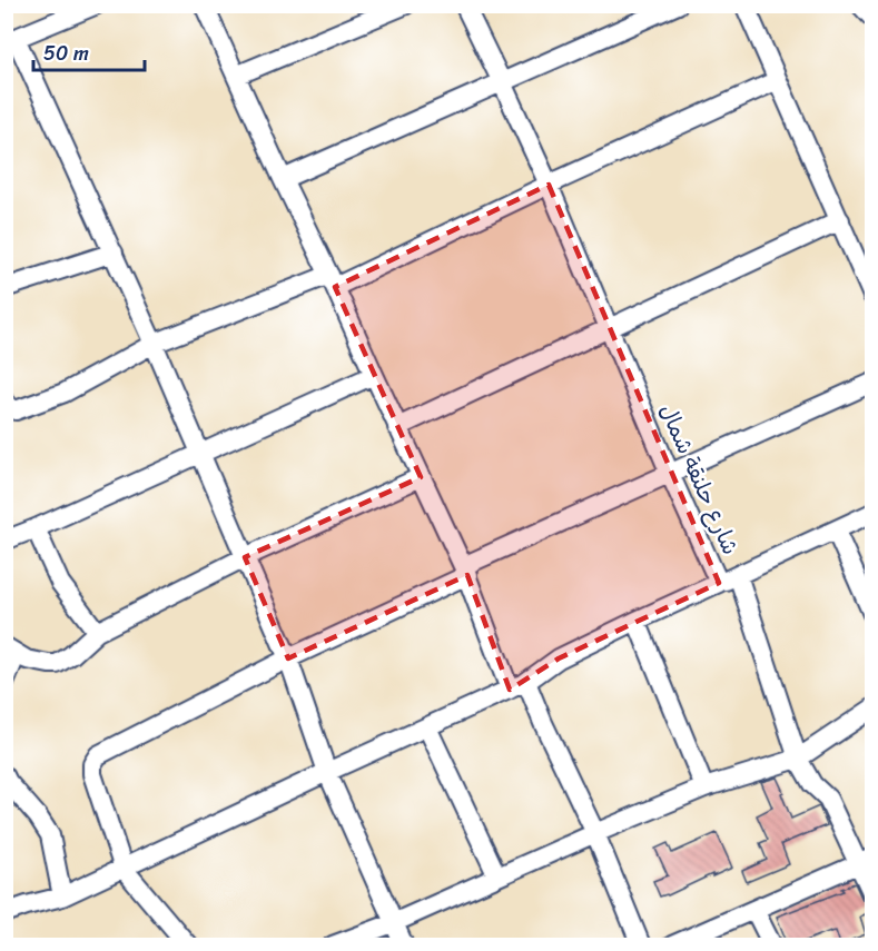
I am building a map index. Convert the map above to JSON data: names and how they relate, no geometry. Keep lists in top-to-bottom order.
{
  "streets": {
    "street": ["شارع حلنقة شمال"]
  },
  "scale_bar": "50 m"
}
